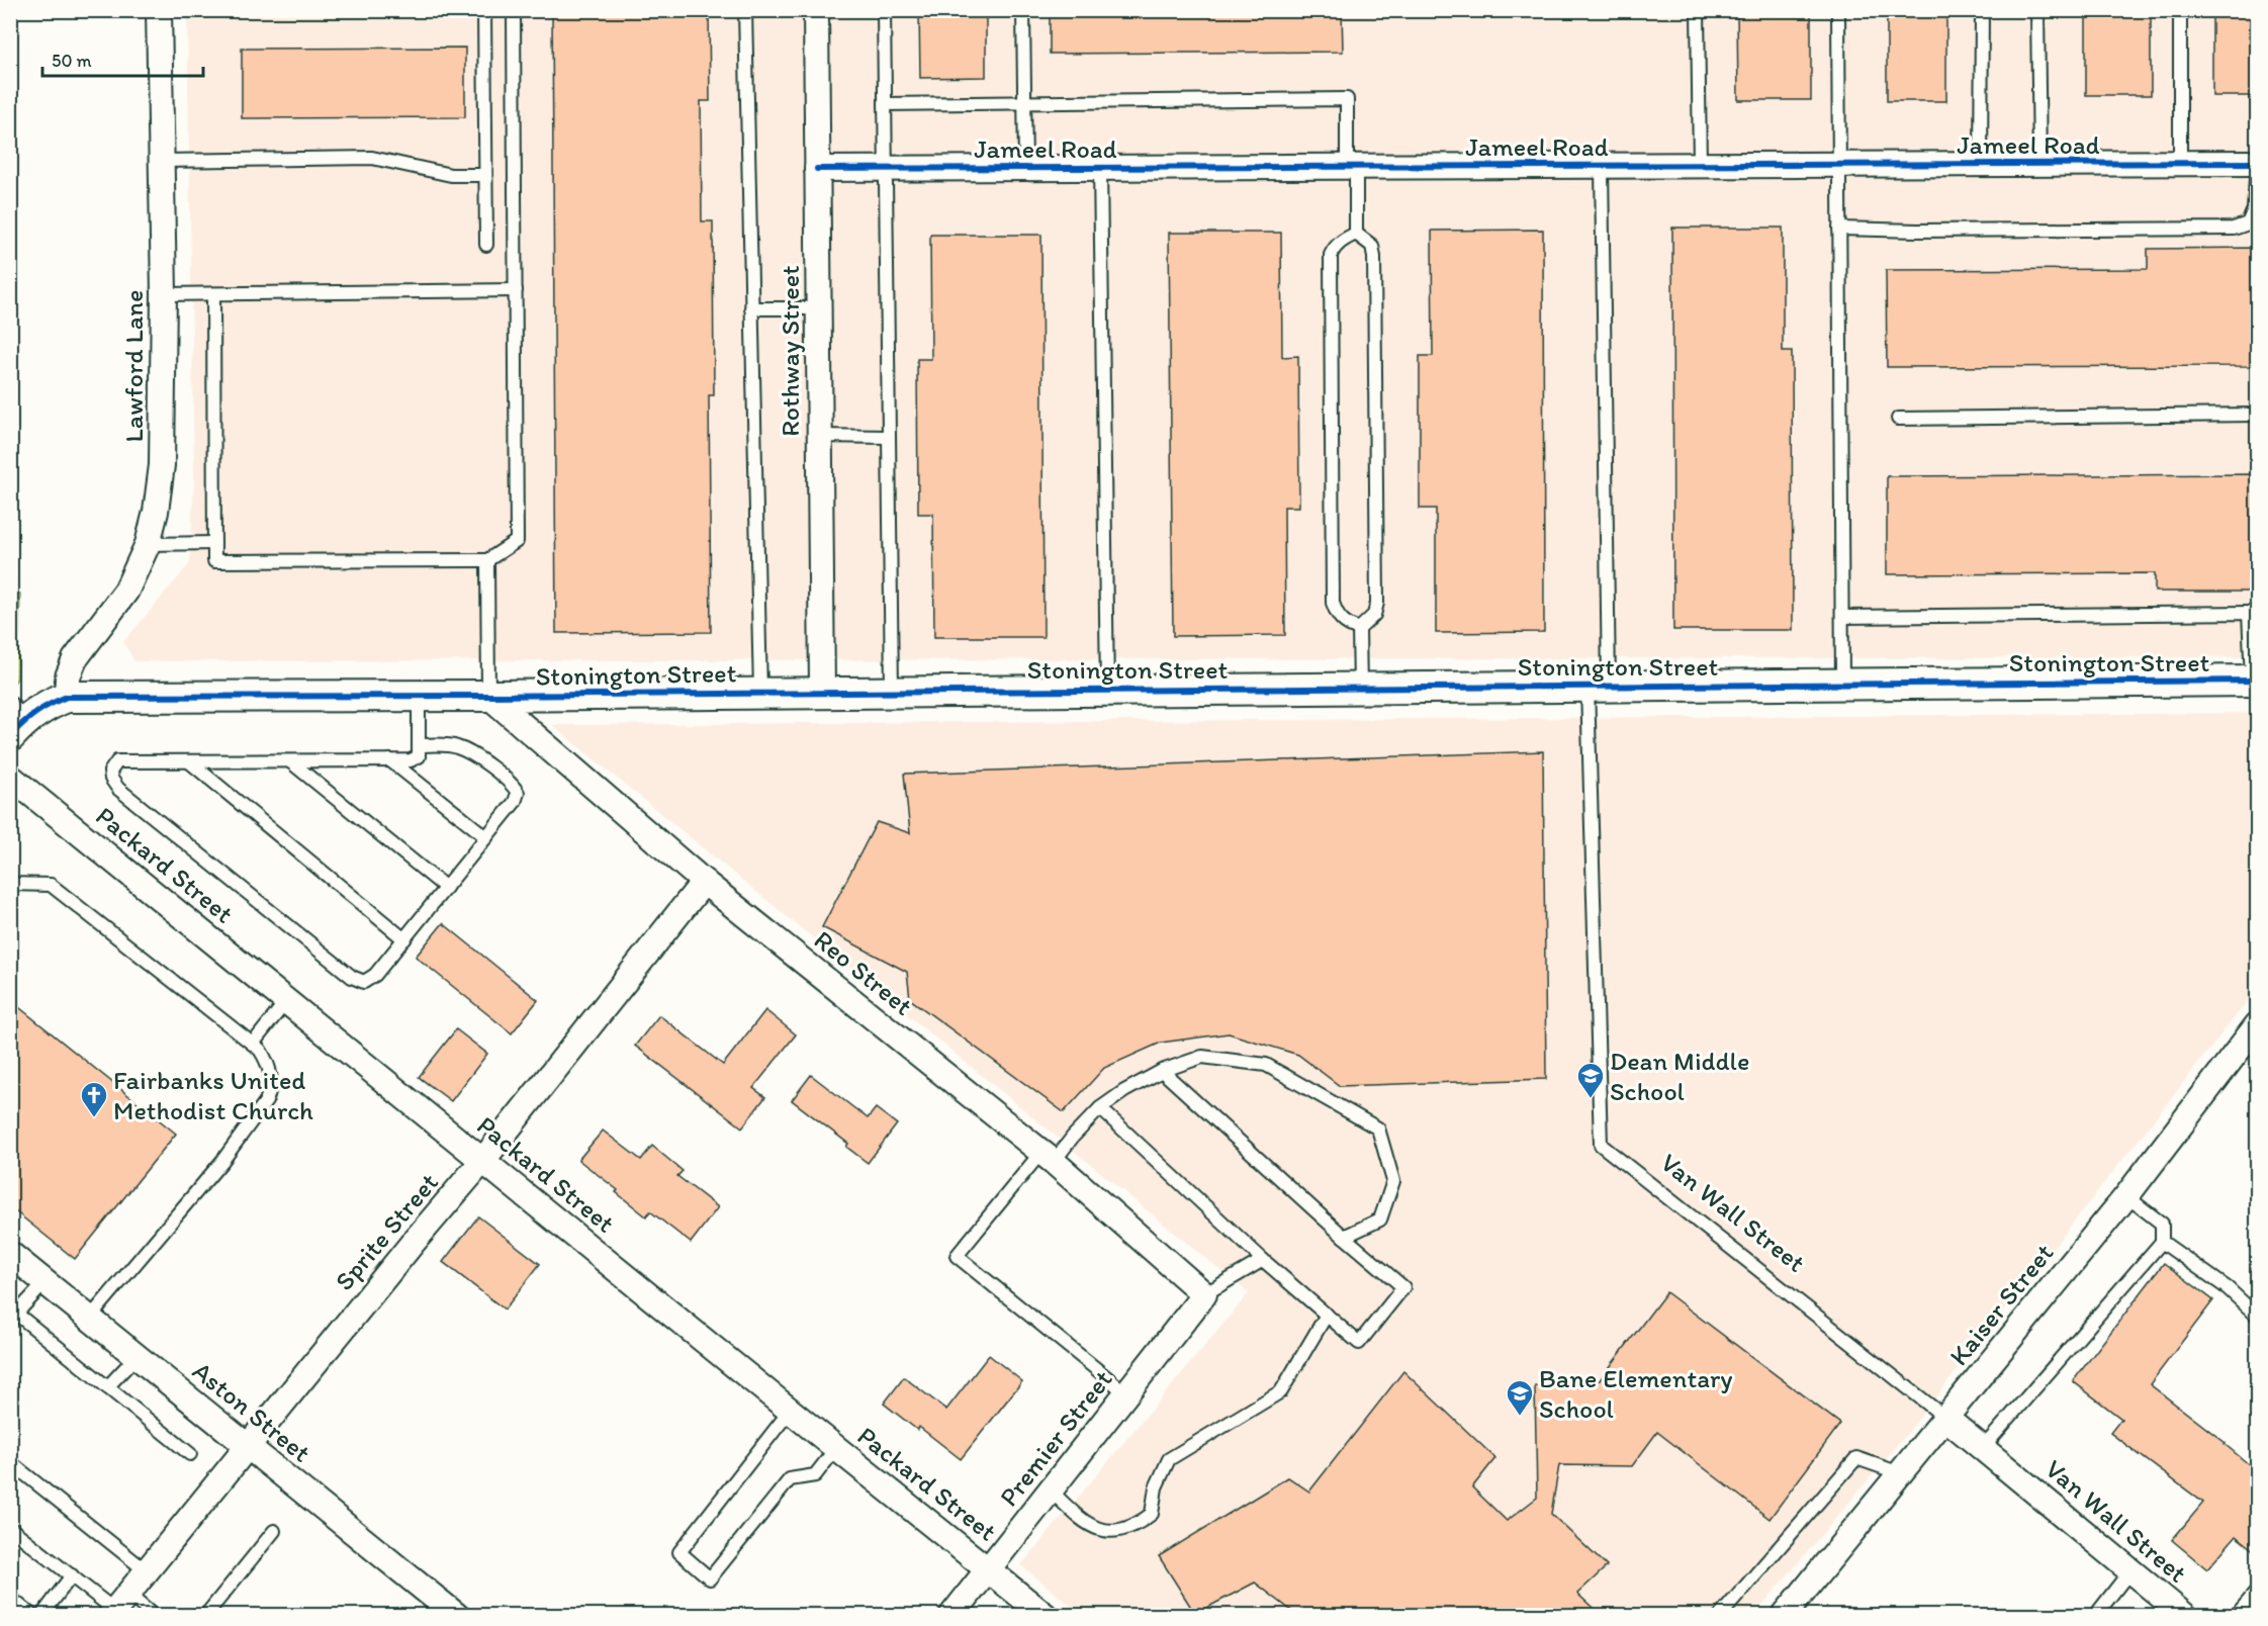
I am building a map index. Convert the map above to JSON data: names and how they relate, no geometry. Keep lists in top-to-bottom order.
{
  "streets": {
    "street": [
      "Jameel Road",
      "Rothway Street",
      "Lawford Lane",
      "Stonington Street",
      "Packard Street",
      "Reo Street",
      "Van Wall Street",
      "Sprite Street",
      "Kaiser Street",
      "Aston Street",
      "Premier Street"
    ]
  },
  "crossings": [
    ["Jameel Road", "Rothway Street"],
    ["Jameel Road", "Van Wall Street"],
    ["Rothway Street", "Stonington Street"],
    ["Lawford Lane", "Stonington Street"],
    ["Stonington Street", "Reo Street"],
    ["Stonington Street", "Van Wall Street"],
    ["Packard Street", "Sprite Street"],
    ["Packard Street", "Premier Street"],
    ["Reo Street", "Sprite Street"],
    ["Reo Street", "Premier Street"],
    ["Van Wall Street", "Kaiser Street"],
    ["Sprite Street", "Aston Street"]
  ],
  "places": {
    "school or university": ["Dean Middle School", "Bane Elementary School"],
    "church": ["Fairbanks United Methodist Church"]
  },
  "scale_bar": "50 m"
}
